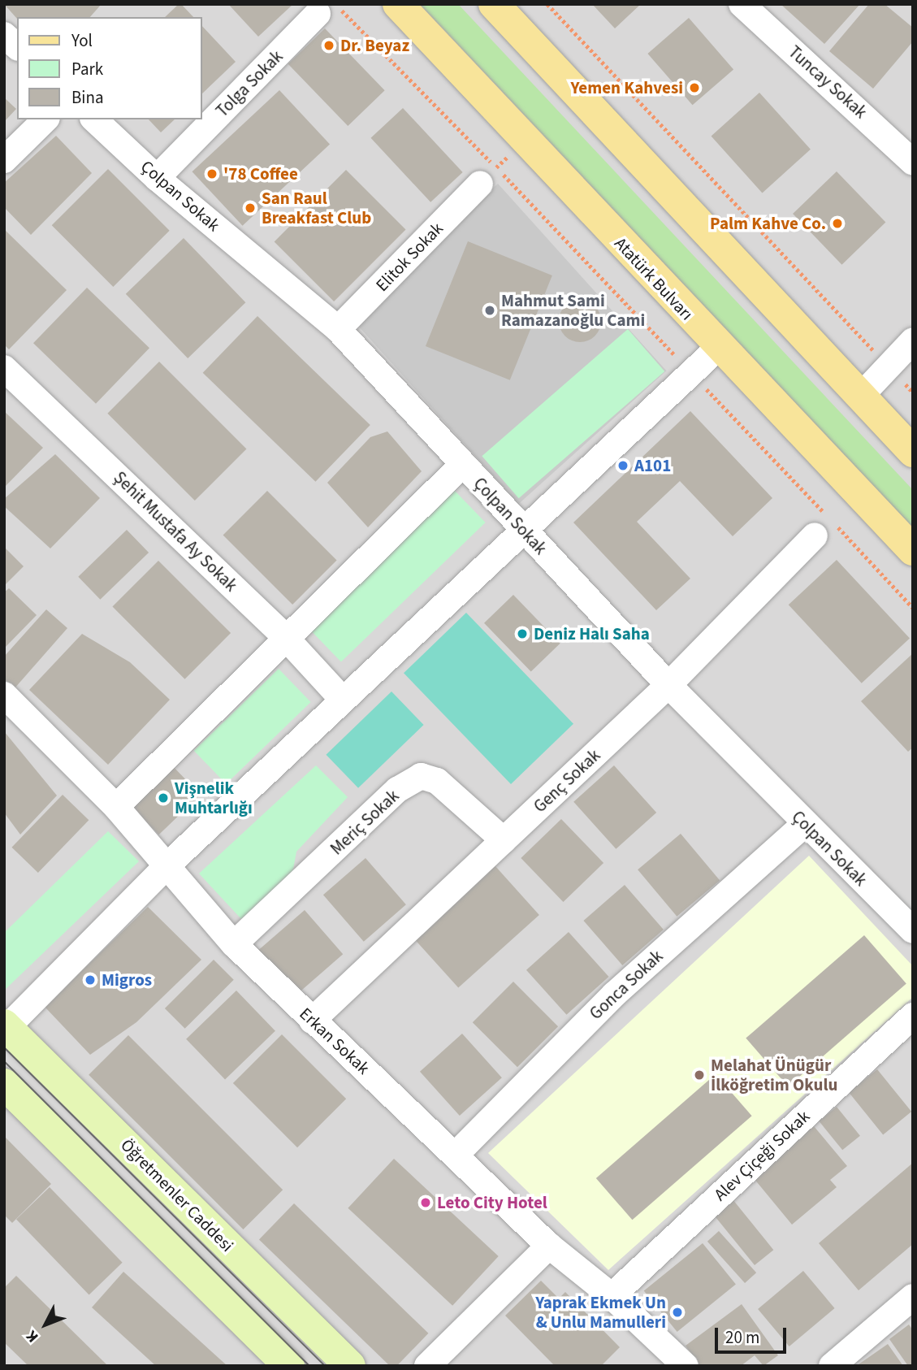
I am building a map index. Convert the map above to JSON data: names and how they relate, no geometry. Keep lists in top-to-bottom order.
{
  "streets": {
    "main road": ["Atatürk Bulvarı", "Öğretmenler Caddesi"],
    "street": [
      "Tuncay Sokak",
      "Tolga Sokak",
      "Çolpan Sokak",
      "Elitok Sokak",
      "Şehit Mustafa Ay Sokak",
      "Genç Sokak",
      "Meriç Sokak",
      "Gonca Sokak",
      "Erkan Sokak",
      "Alev Çiçeği Sokak"
    ]
  },
  "crossings": [
    ["Tolga Sokak", "Çolpan Sokak"],
    ["Çolpan Sokak", "Elitok Sokak"],
    ["Çolpan Sokak", "Genç Sokak"],
    ["Çolpan Sokak", "Gonca Sokak"],
    ["Genç Sokak", "Meriç Sokak"],
    ["Genç Sokak", "Erkan Sokak"],
    ["Meriç Sokak", "Erkan Sokak"],
    ["Gonca Sokak", "Erkan Sokak"],
    ["Erkan Sokak", "Alev Çiçeği Sokak"]
  ],
  "places": [
    "Dr. Beyaz",
    "Yemen Kahvesi",
    "'78 Coffee",
    "San Raul Breakfast Club",
    "Palm Kahve Co.",
    "Mahmut Sami Ramazanoğlu Cami",
    "A101",
    "Deniz Halı Saha",
    "Vişnelik Muhtarlığı",
    "Migros",
    "Melahat Ünügür İlköğretim Okulu",
    "Leto City Hotel",
    "Yaprak Ekmek Un & Unlu Mamulleri"
  ],
  "legend": ["Yol", "Park", "Bina"],
  "scale_bar": "20 m",
  "north": "bottom left"
}
